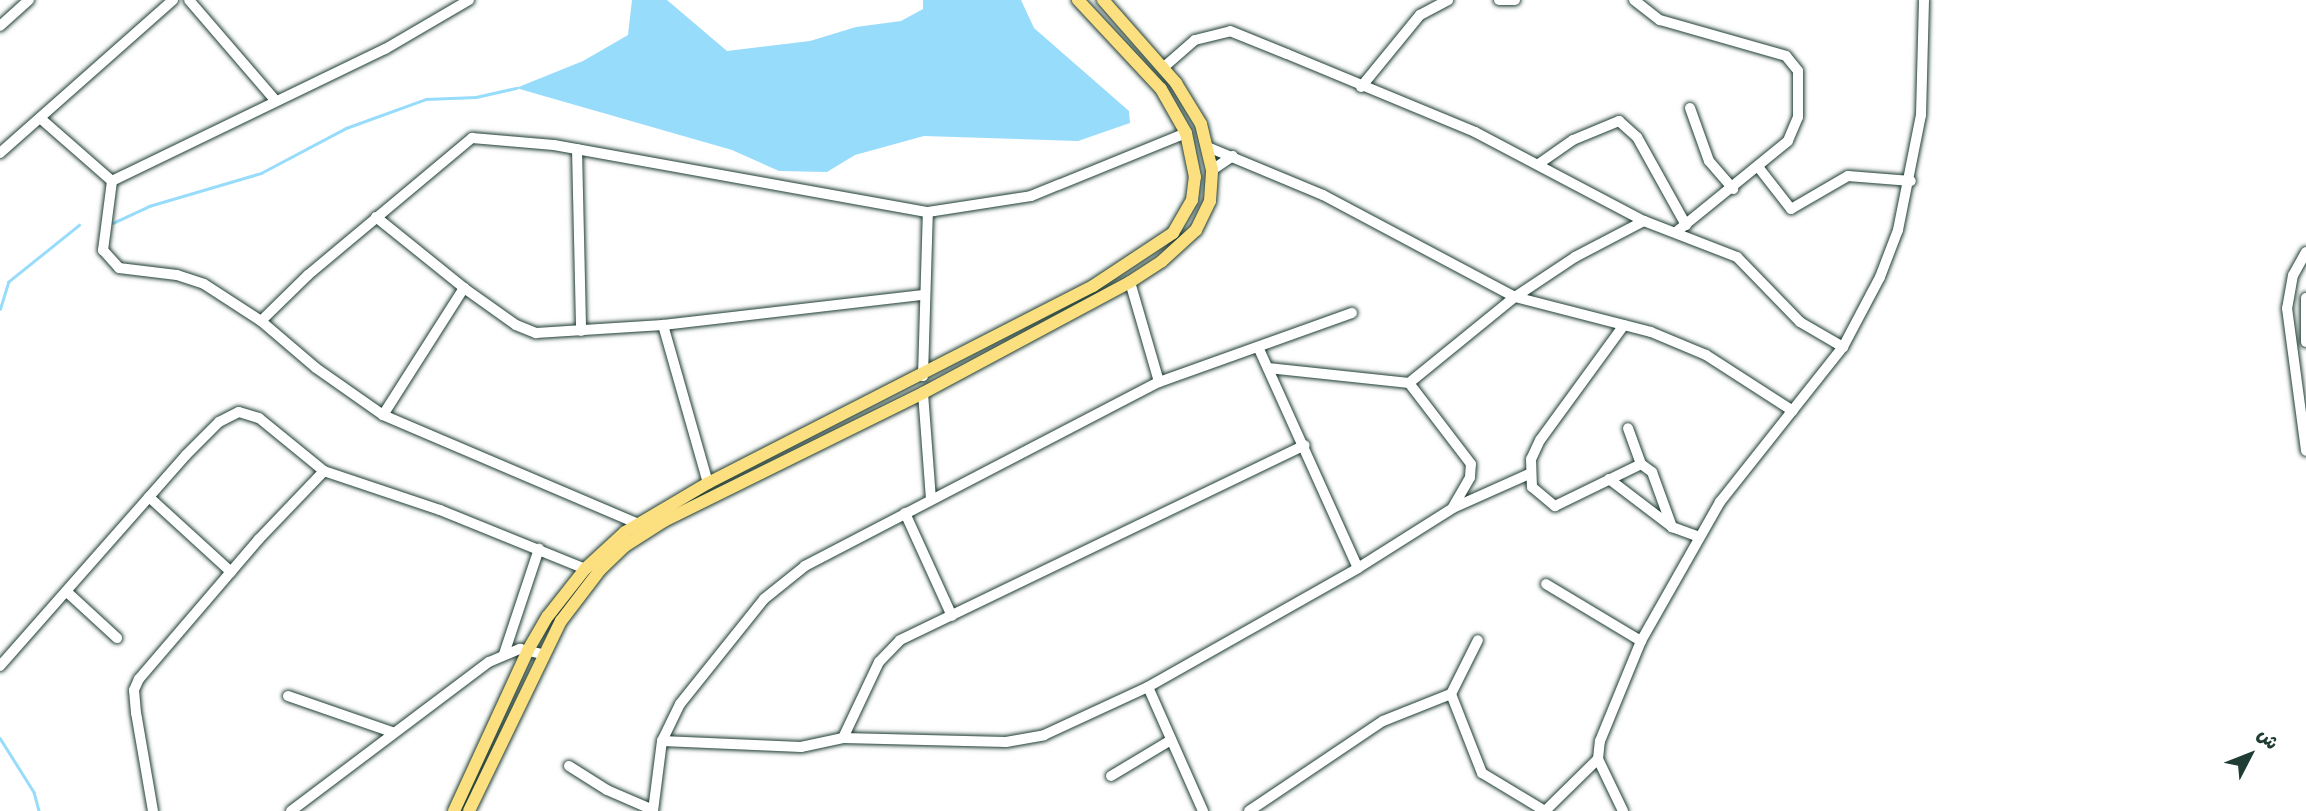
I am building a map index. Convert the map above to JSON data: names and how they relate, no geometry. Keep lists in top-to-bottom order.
{
  "north": "top right"
}
